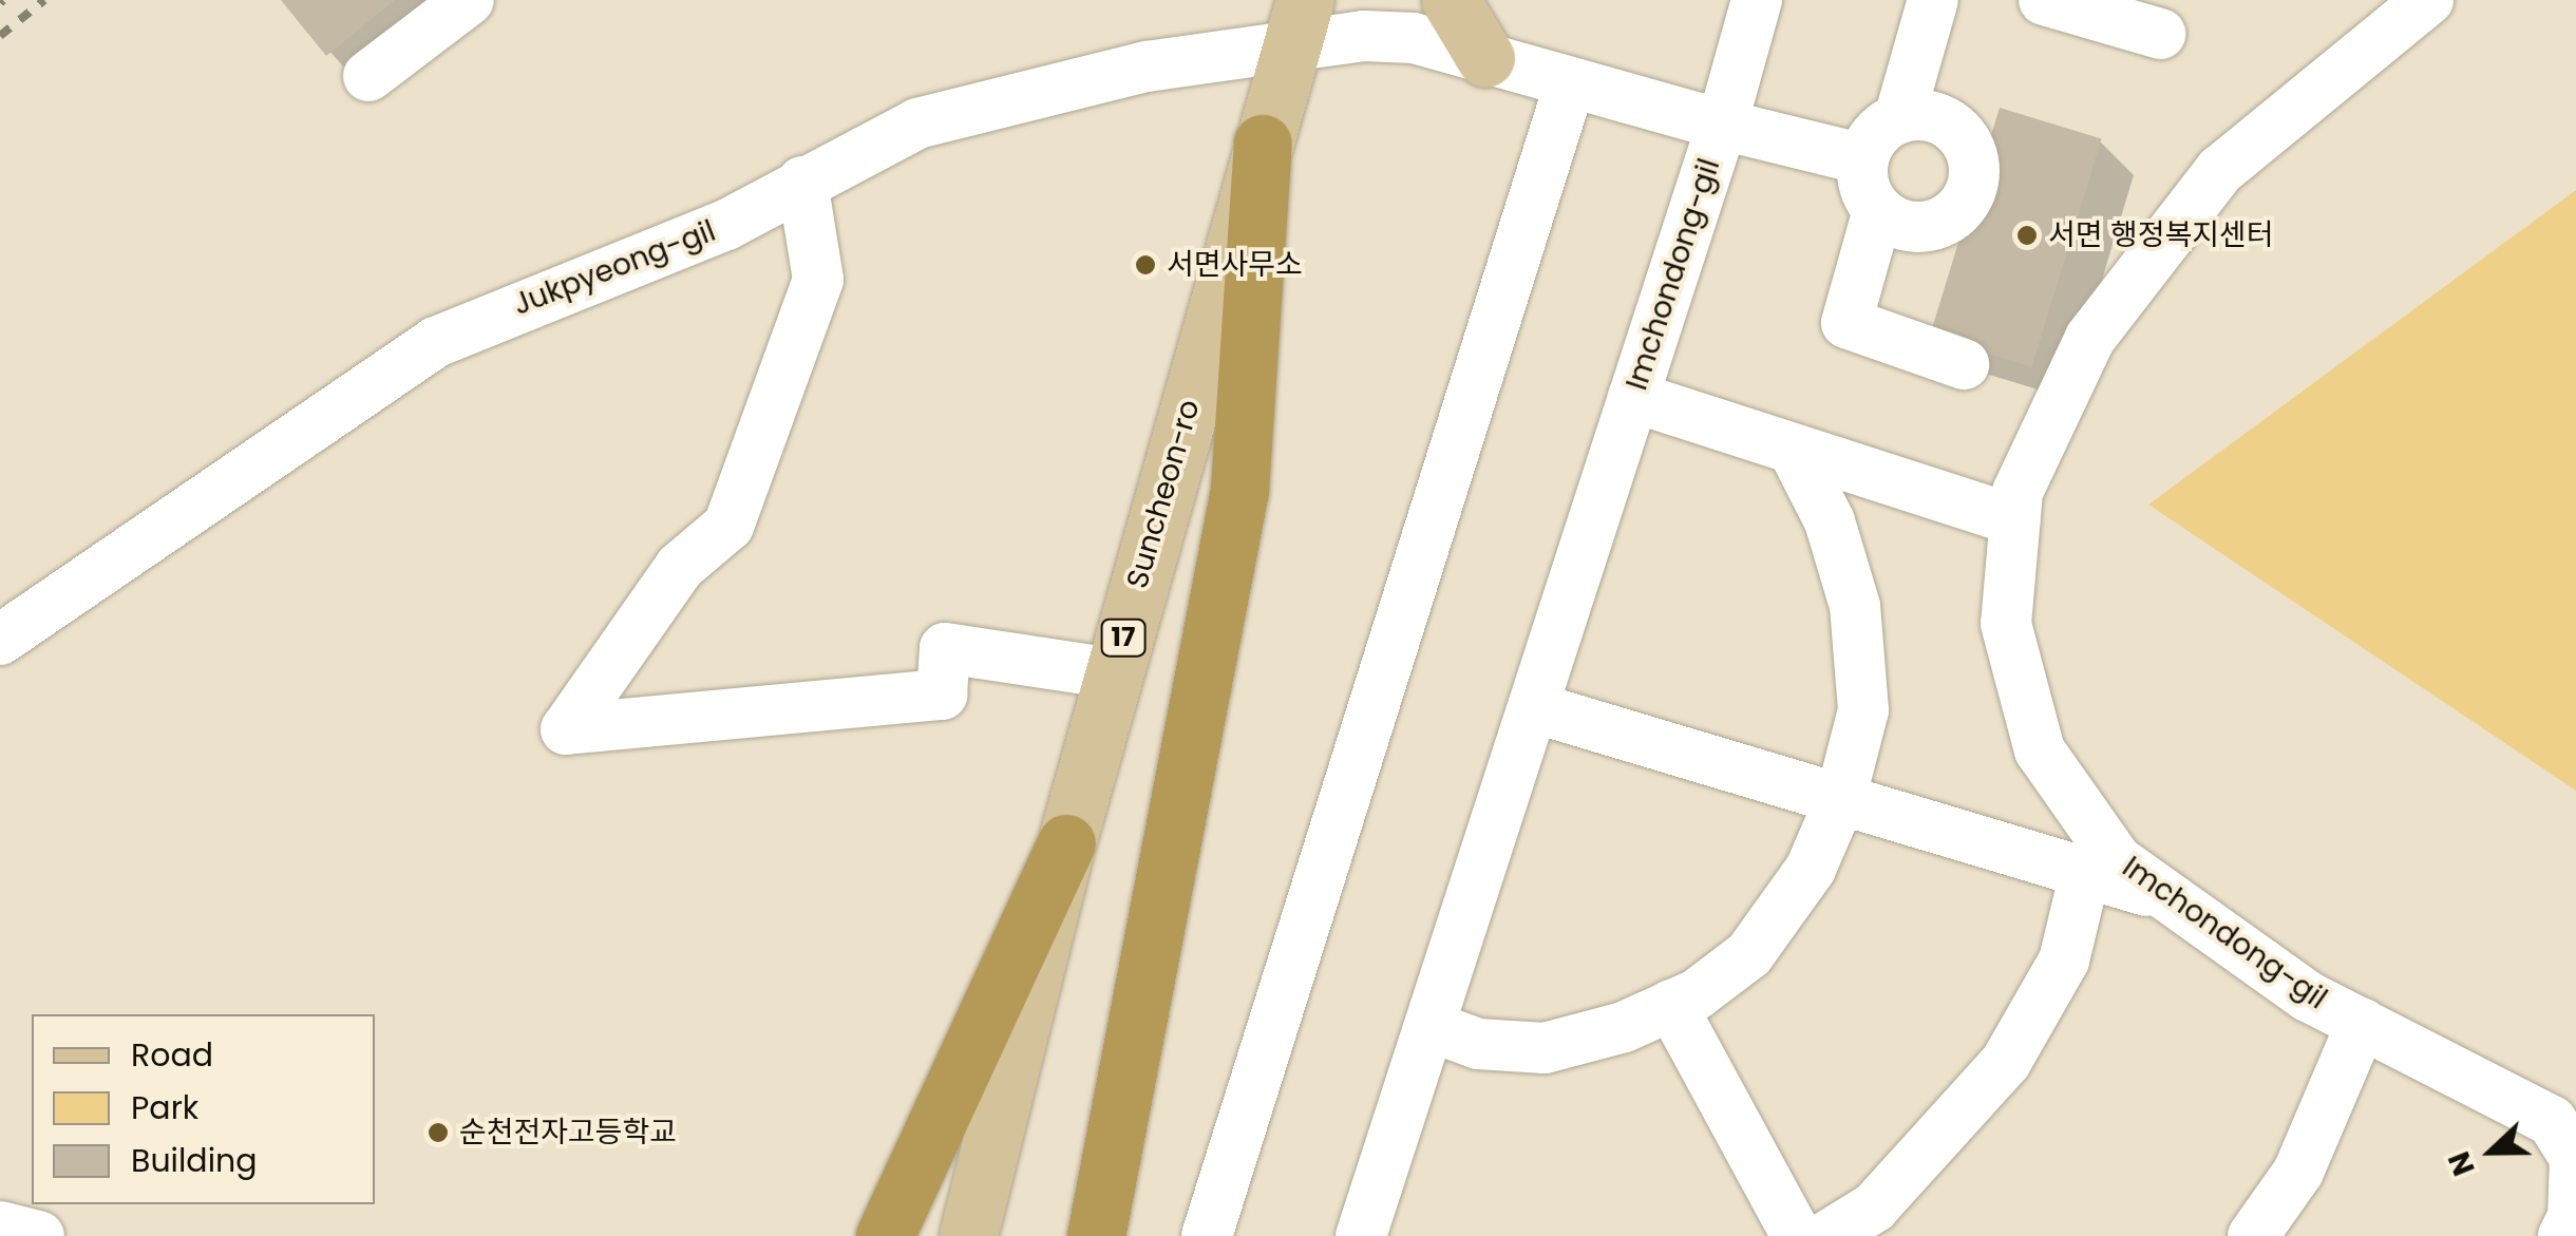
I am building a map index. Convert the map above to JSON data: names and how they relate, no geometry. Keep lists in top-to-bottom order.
{
  "streets": {
    "main road": ["Suncheon-ro", "17"],
    "street": ["Jukpyeong-gil", "Imchondong-gil"]
  },
  "crossings": [
    ["Jukpyeong-gil", "Imchondong-gil"],
    ["Jukpyeong-gil", "Suncheon-ro"],
    ["Imchondong-gil", "Suncheon-ro"]
  ],
  "places": ["서면 행정복지센터", "서면사무소", "순천전자고등학교"],
  "legend": ["Road", "Park", "Building"],
  "north": "left"
}
